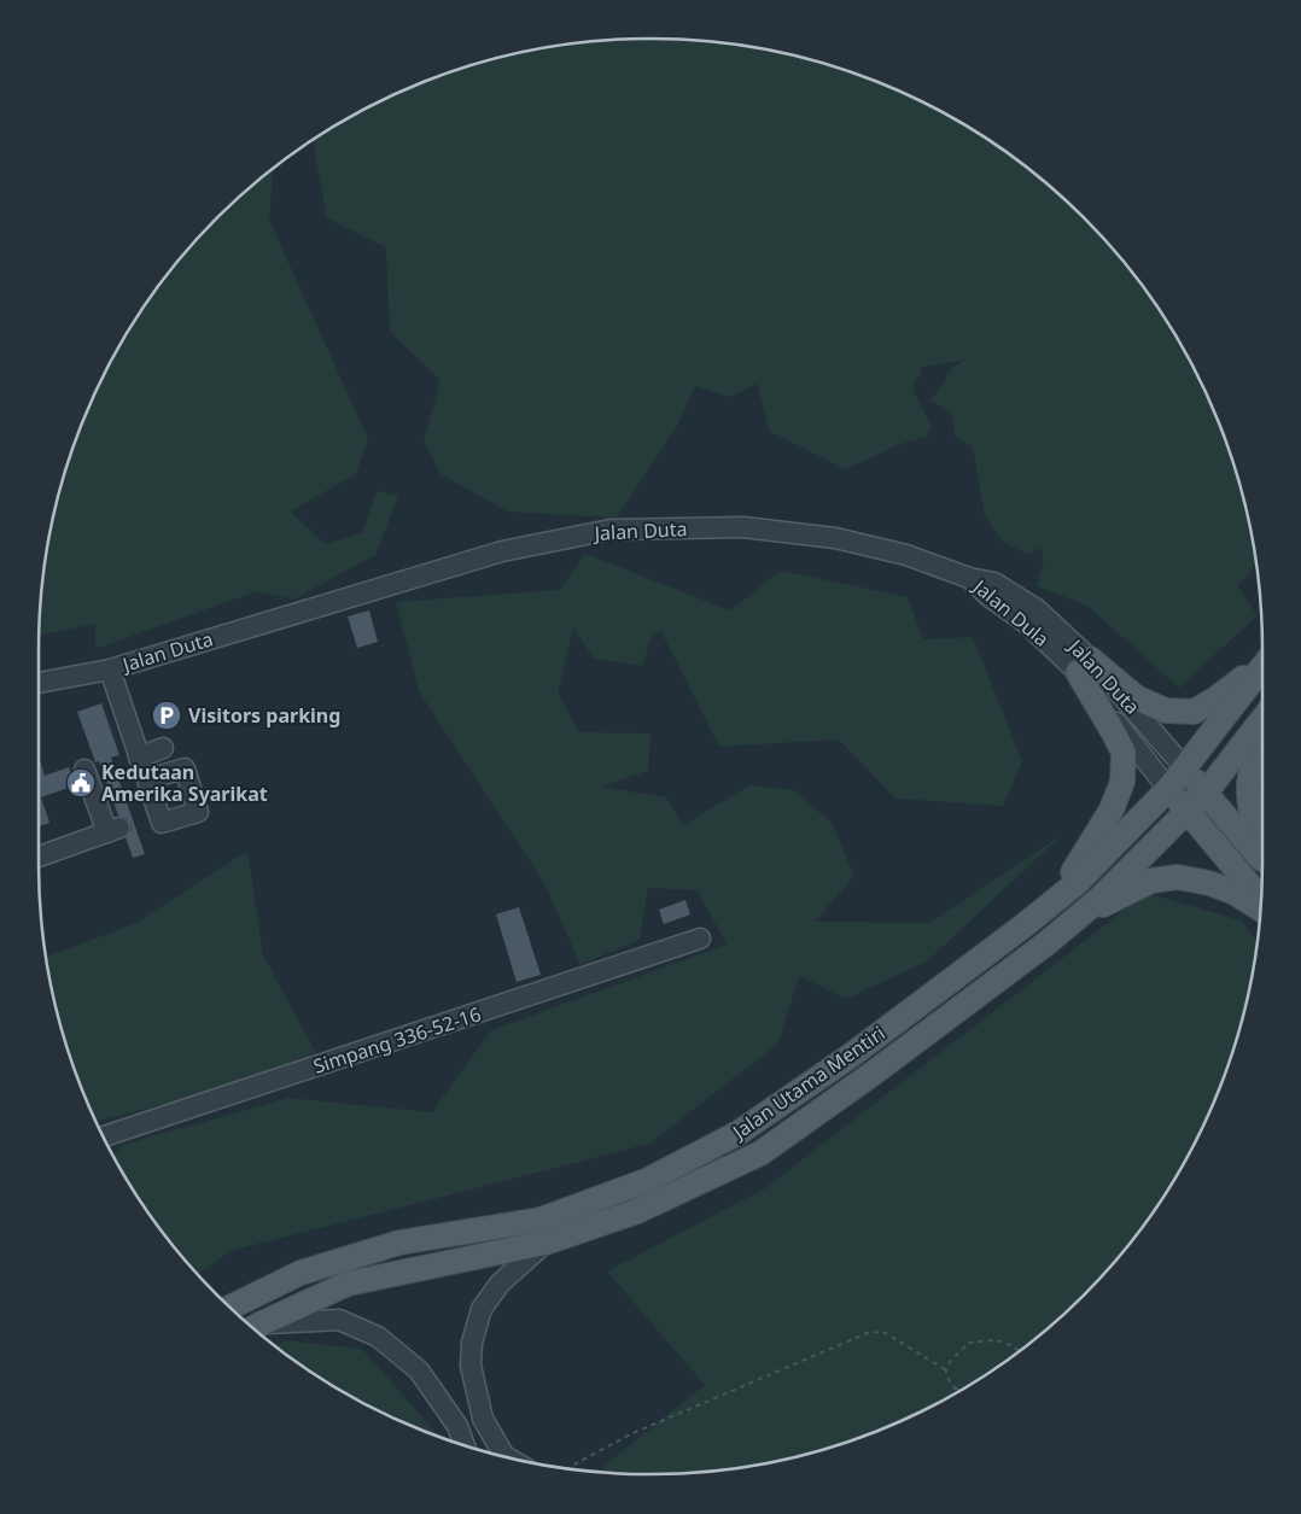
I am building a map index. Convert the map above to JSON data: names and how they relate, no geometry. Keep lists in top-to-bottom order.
{
  "streets": {
    "main road": ["Jalan Utama Mentiri"],
    "street": ["Jalan Duta", "Jalan Dula", "Simpang 336-52-16"]
  },
  "crossings": [
    ["Jalan Duta", "Jalan Dula"],
    ["Jalan Duta", "Jalan Utama Mentiri"],
    ["Jalan Dula", "Jalan Utama Mentiri"]
  ],
  "places": {
    "parking": ["Visitors parking"],
    "public building": ["Kedutaan Amerika Syarikat"]
  }
}
